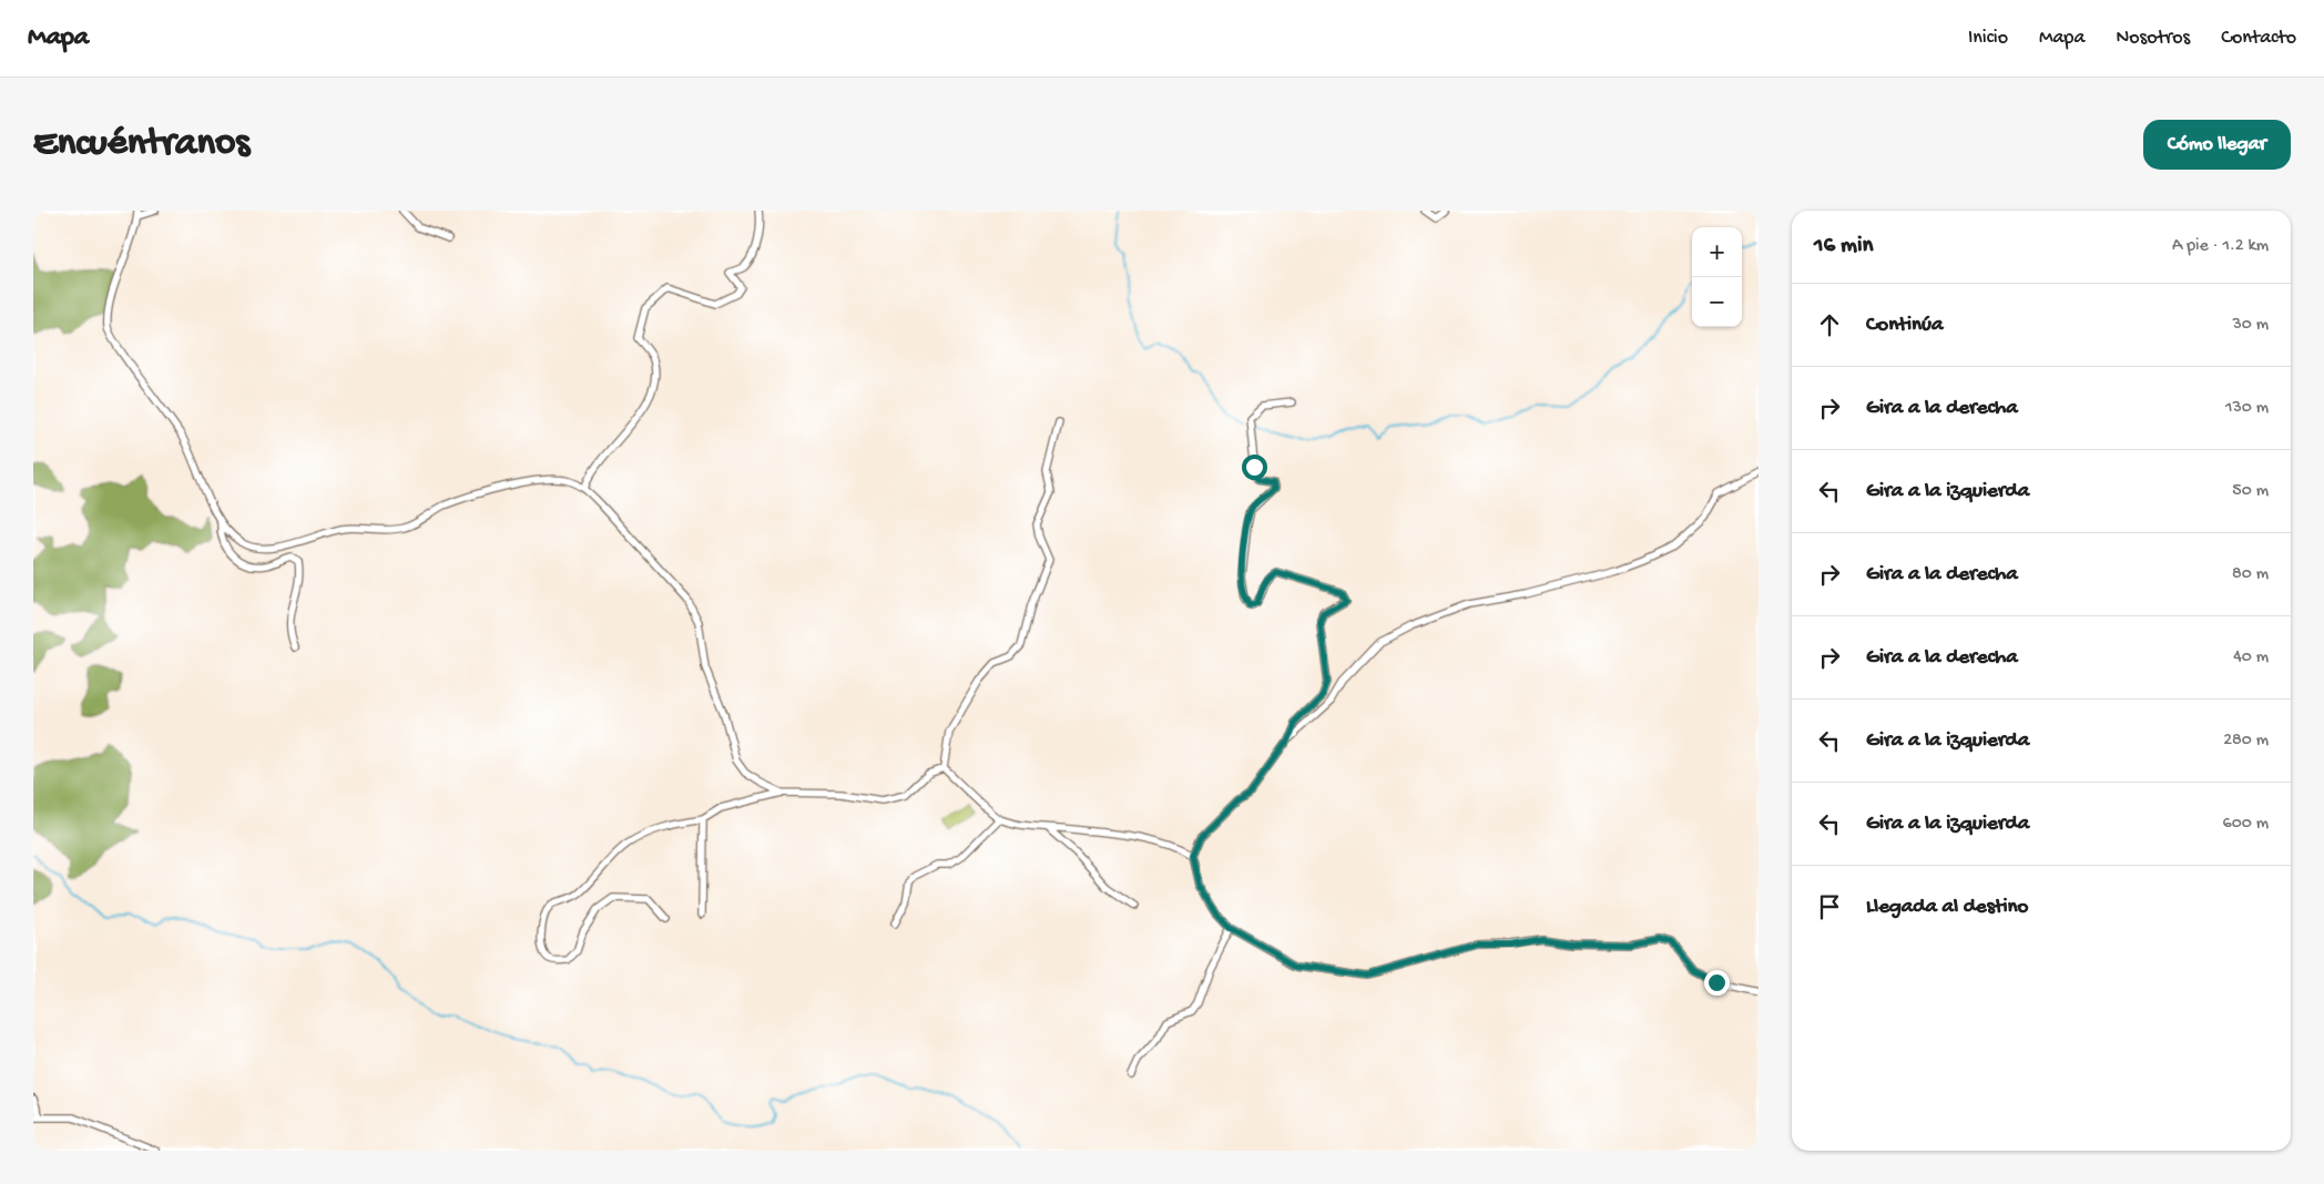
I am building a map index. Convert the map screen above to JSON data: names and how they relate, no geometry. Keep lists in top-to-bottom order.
{
  "page": {
    "header": "Mapa",
    "nav": [
      "Inicio",
      "Mapa",
      "Nosotros",
      "Contacto"
    ],
    "buttons": "Cómo llegar",
    "title": "Encuéntranos",
    "heading": ["16 min", "A pie · 1.2 km"],
    "map_buttons": ["+", "−"],
    "list": [
      ["Continúa", "30 m"],
      ["Gira a la derecha", "130 m"],
      ["Gira a la izquierda", "50 m"],
      ["Gira a la derecha", "80 m"],
      ["Gira a la derecha", "40 m"],
      ["Gira a la izquierda", "280 m"],
      ["Gira a la izquierda", "600 m"],
      "Llegada al destino"
    ]
  }
}
